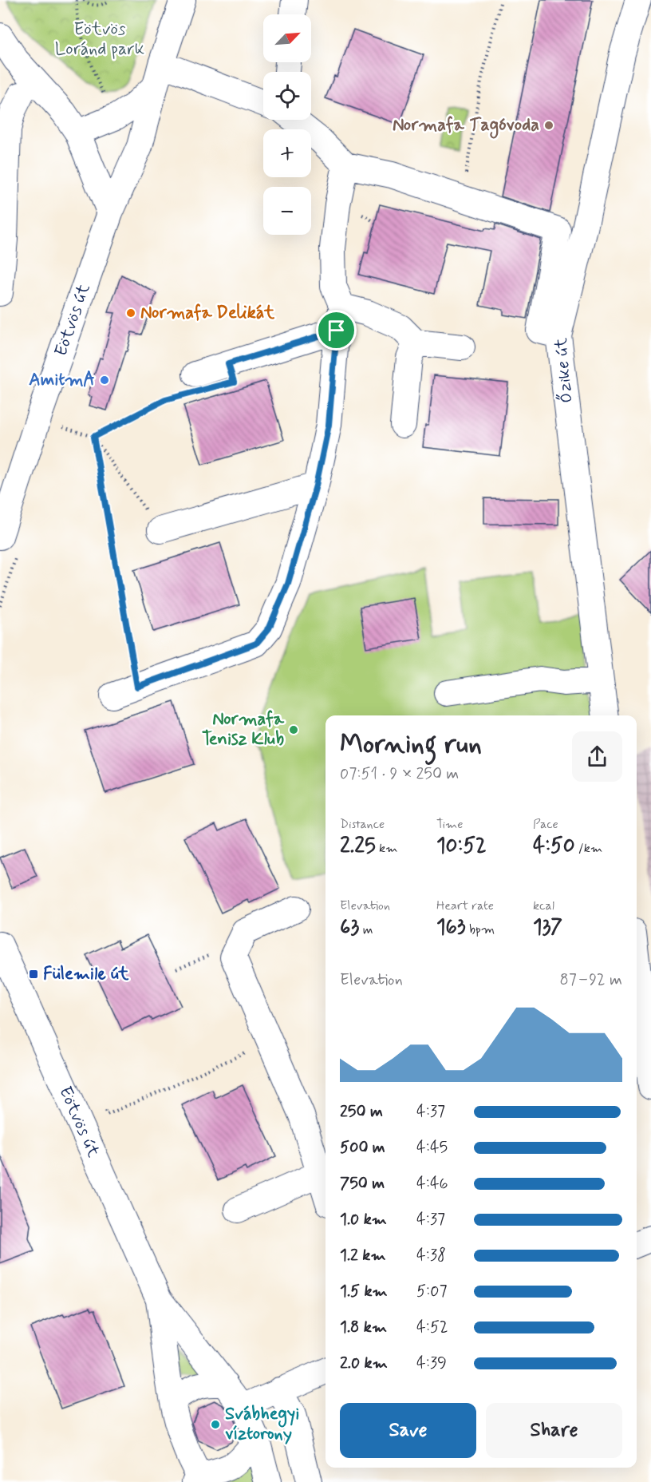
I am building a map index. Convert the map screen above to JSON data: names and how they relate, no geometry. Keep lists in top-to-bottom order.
{
  "streets": {
    "street": ["Eötvös út", "Őzike út"]
  },
  "parks": ["Eötvös Loránd park"],
  "places": {
    "other": [
      "Normafa Tagóvoda",
      "Normafa Delikát",
      "AmitmA",
      "Normafa Tenisz Klub",
      "Svábhegyi víztorony"
    ],
    "transit": ["Fülemile út"]
  },
  "north": "top right",
  "page": {
    "map_buttons": ["+", "−"],
    "heading": ["Morning run", "07:51 · 9 × 250 m"],
    "stats": [
      ["Distance", "2.25 km"],
      ["Time", "10:52"],
      ["Pace", "4:50 /km"],
      ["Elevation", "63 m"],
      ["Heart rate", "163 bpm"],
      ["kcal", "137"]
    ],
    "chart": ["Elevation", "87–92 m"],
    "list": [
      {
        "name": "250 m",
        "note": "4:37"
      },
      {
        "name": "500 m",
        "note": "4:45"
      },
      {
        "name": "750 m",
        "note": "4:46"
      },
      {
        "name": "1.0 km",
        "note": "4:37"
      },
      {
        "name": "1.2 km",
        "note": "4:38"
      },
      {
        "name": "1.5 km",
        "note": "5:07"
      },
      {
        "name": "1.8 km",
        "note": "4:52"
      },
      {
        "name": "2.0 km",
        "note": "4:39"
      }
    ],
    "buttons": ["Save", "Share"]
  }
}
